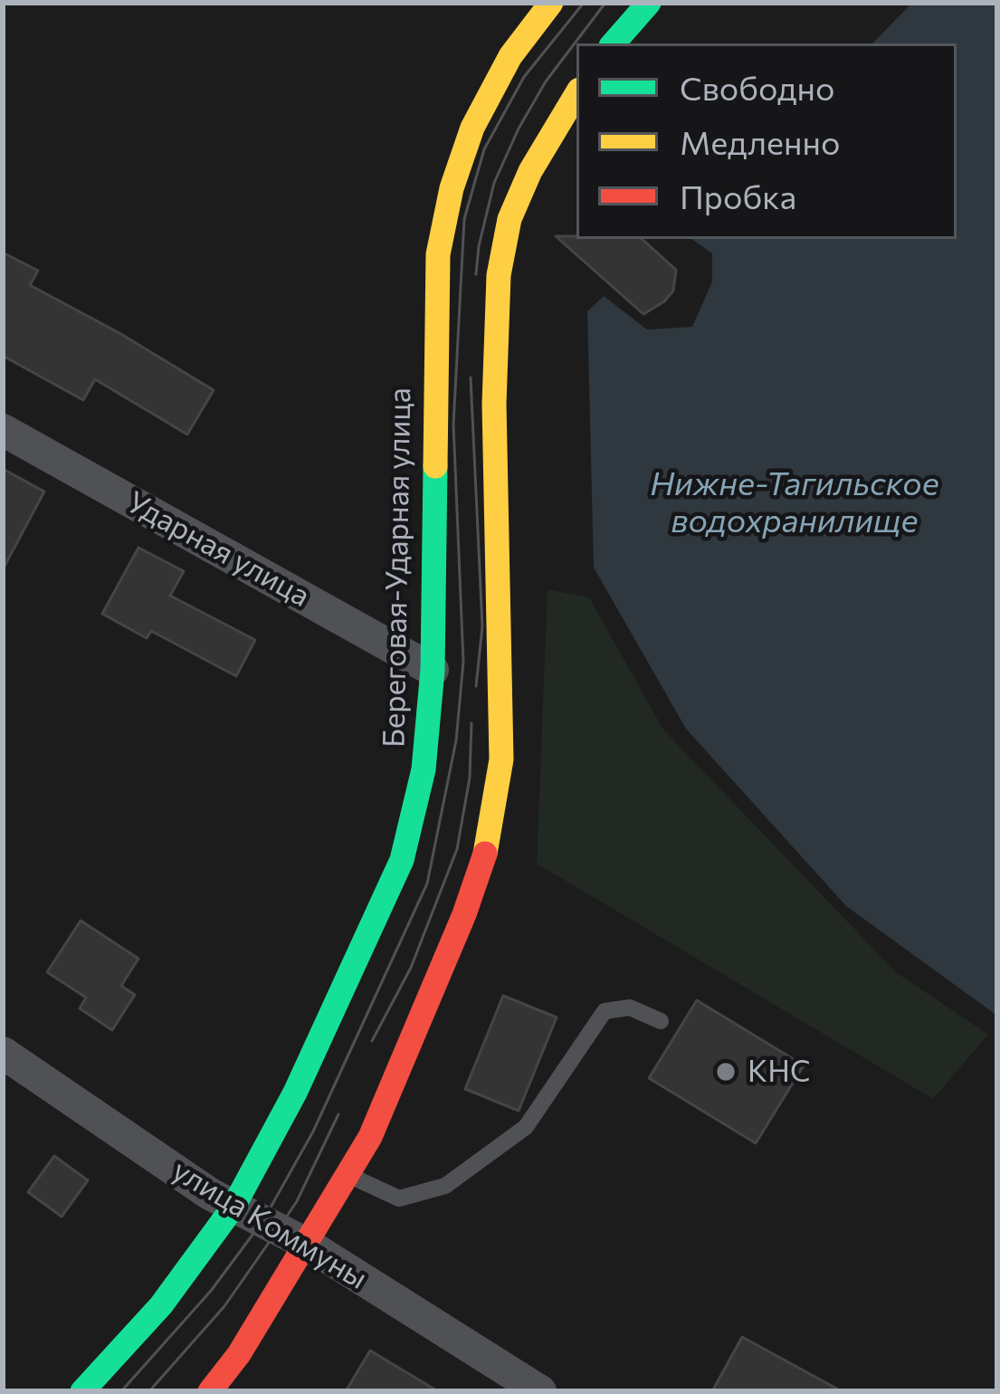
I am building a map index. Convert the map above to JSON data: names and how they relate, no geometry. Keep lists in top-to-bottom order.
{
  "streets": {
    "main road": ["Береговая-Ударная улица"],
    "street": ["Ударная улица", "улица Коммуны"]
  },
  "crossings": [
    ["Ударная улица", "Береговая-Ударная улица"],
    ["Береговая-Ударная улица", "улица Коммуны"]
  ],
  "water": ["Нижне-Тагильское водохранилище"],
  "places": ["КНС"],
  "legend": ["Свободно", "Медленно", "Пробка"]
}
